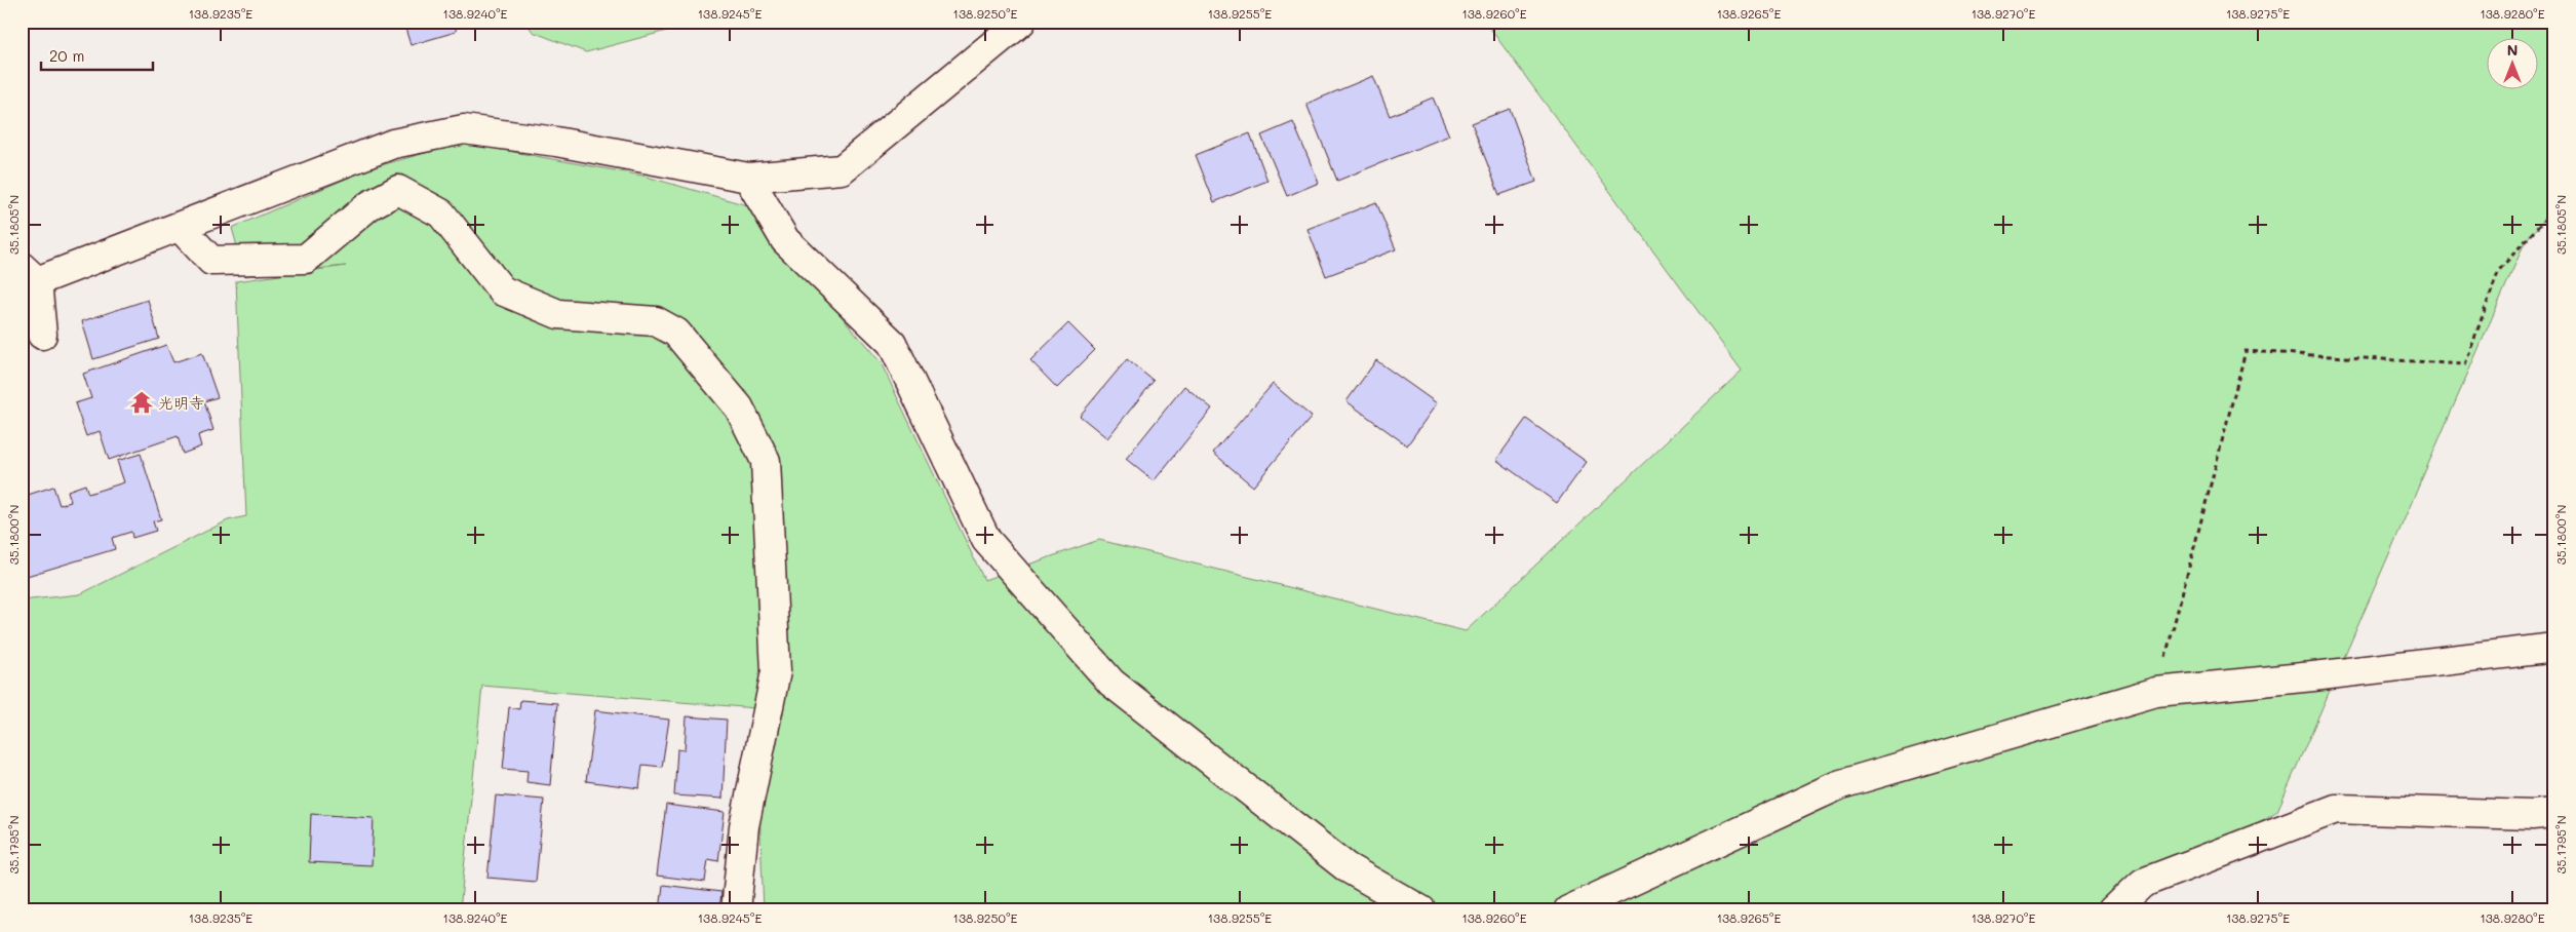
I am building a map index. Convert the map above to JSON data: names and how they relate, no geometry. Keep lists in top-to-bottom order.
{
  "places": {
    "temple": ["光明寺"]
  },
  "scale_bar": "20 m",
  "north": "top",
  "coordinates": [
    "138.9235°E",
    "138.9240°E",
    "138.9245°E",
    "138.9250°E",
    "138.9255°E",
    "138.9260°E",
    "138.9265°E",
    "138.9270°E",
    "138.9275°E",
    "138.9280°E",
    "35.1805°N",
    "35.1800°N",
    "35.1795°N"
  ]
}
